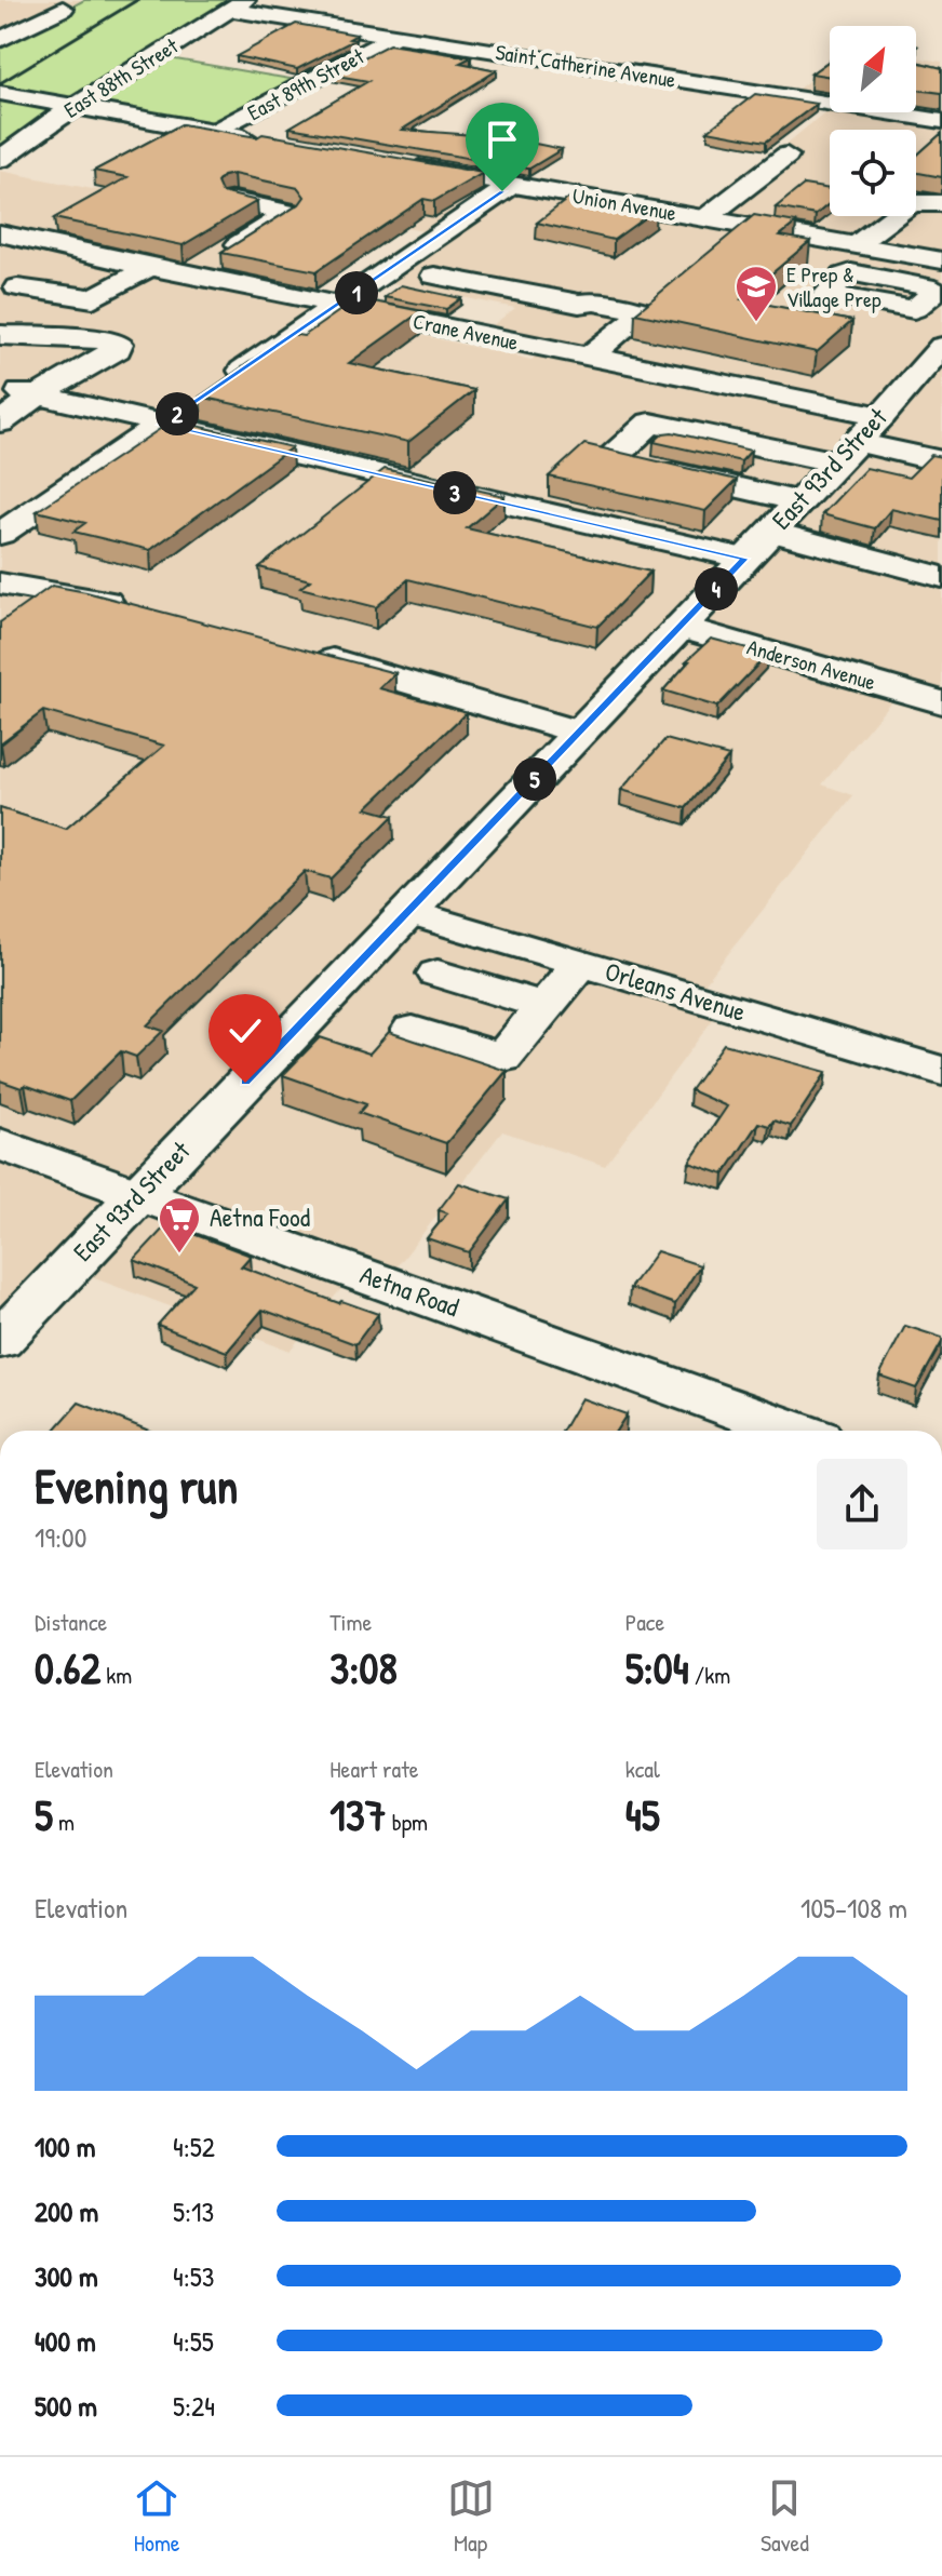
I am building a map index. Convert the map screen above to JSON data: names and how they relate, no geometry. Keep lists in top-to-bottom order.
{
  "streets": {
    "street": [
      "Saint Catherine Avenue",
      "East 88th Street",
      "East 89th Street",
      "Union Avenue",
      "Crane Avenue",
      "East 93rd Street",
      "Anderson Avenue",
      "Orleans Avenue",
      "Aetna Road"
    ]
  },
  "crossings": [
    ["Saint Catherine Avenue", "East 88th Street"],
    ["Saint Catherine Avenue", "East 89th Street"],
    ["Crane Avenue", "East 93rd Street"],
    ["East 93rd Street", "Anderson Avenue"],
    ["East 93rd Street", "Orleans Avenue"],
    ["East 93rd Street", "Aetna Road"]
  ],
  "places": {
    "school or university": ["E Prep & Village Prep"],
    "supermarket": ["Aetna Food"]
  },
  "north": "top right",
  "page": {
    "pins": [
      "1",
      "2",
      "3",
      "4",
      "5"
    ],
    "heading": ["Evening run", "19:00"],
    "stats": [
      ["Distance", "0.62 km"],
      ["Time", "3:08"],
      ["Pace", "5:04 /km"],
      ["Elevation", "5 m"],
      ["Heart rate", "137 bpm"],
      ["kcal", "45"]
    ],
    "chart": ["Elevation", "105–108 m"],
    "list": [
      {
        "name": "100 m",
        "note": "4:52"
      },
      {
        "name": "200 m",
        "note": "5:13"
      },
      {
        "name": "300 m",
        "note": "4:53"
      },
      {
        "name": "400 m",
        "note": "4:55"
      },
      {
        "name": "500 m",
        "note": "5:24"
      }
    ],
    "tabs": ["Home", "Map", "Saved"]
  }
}
